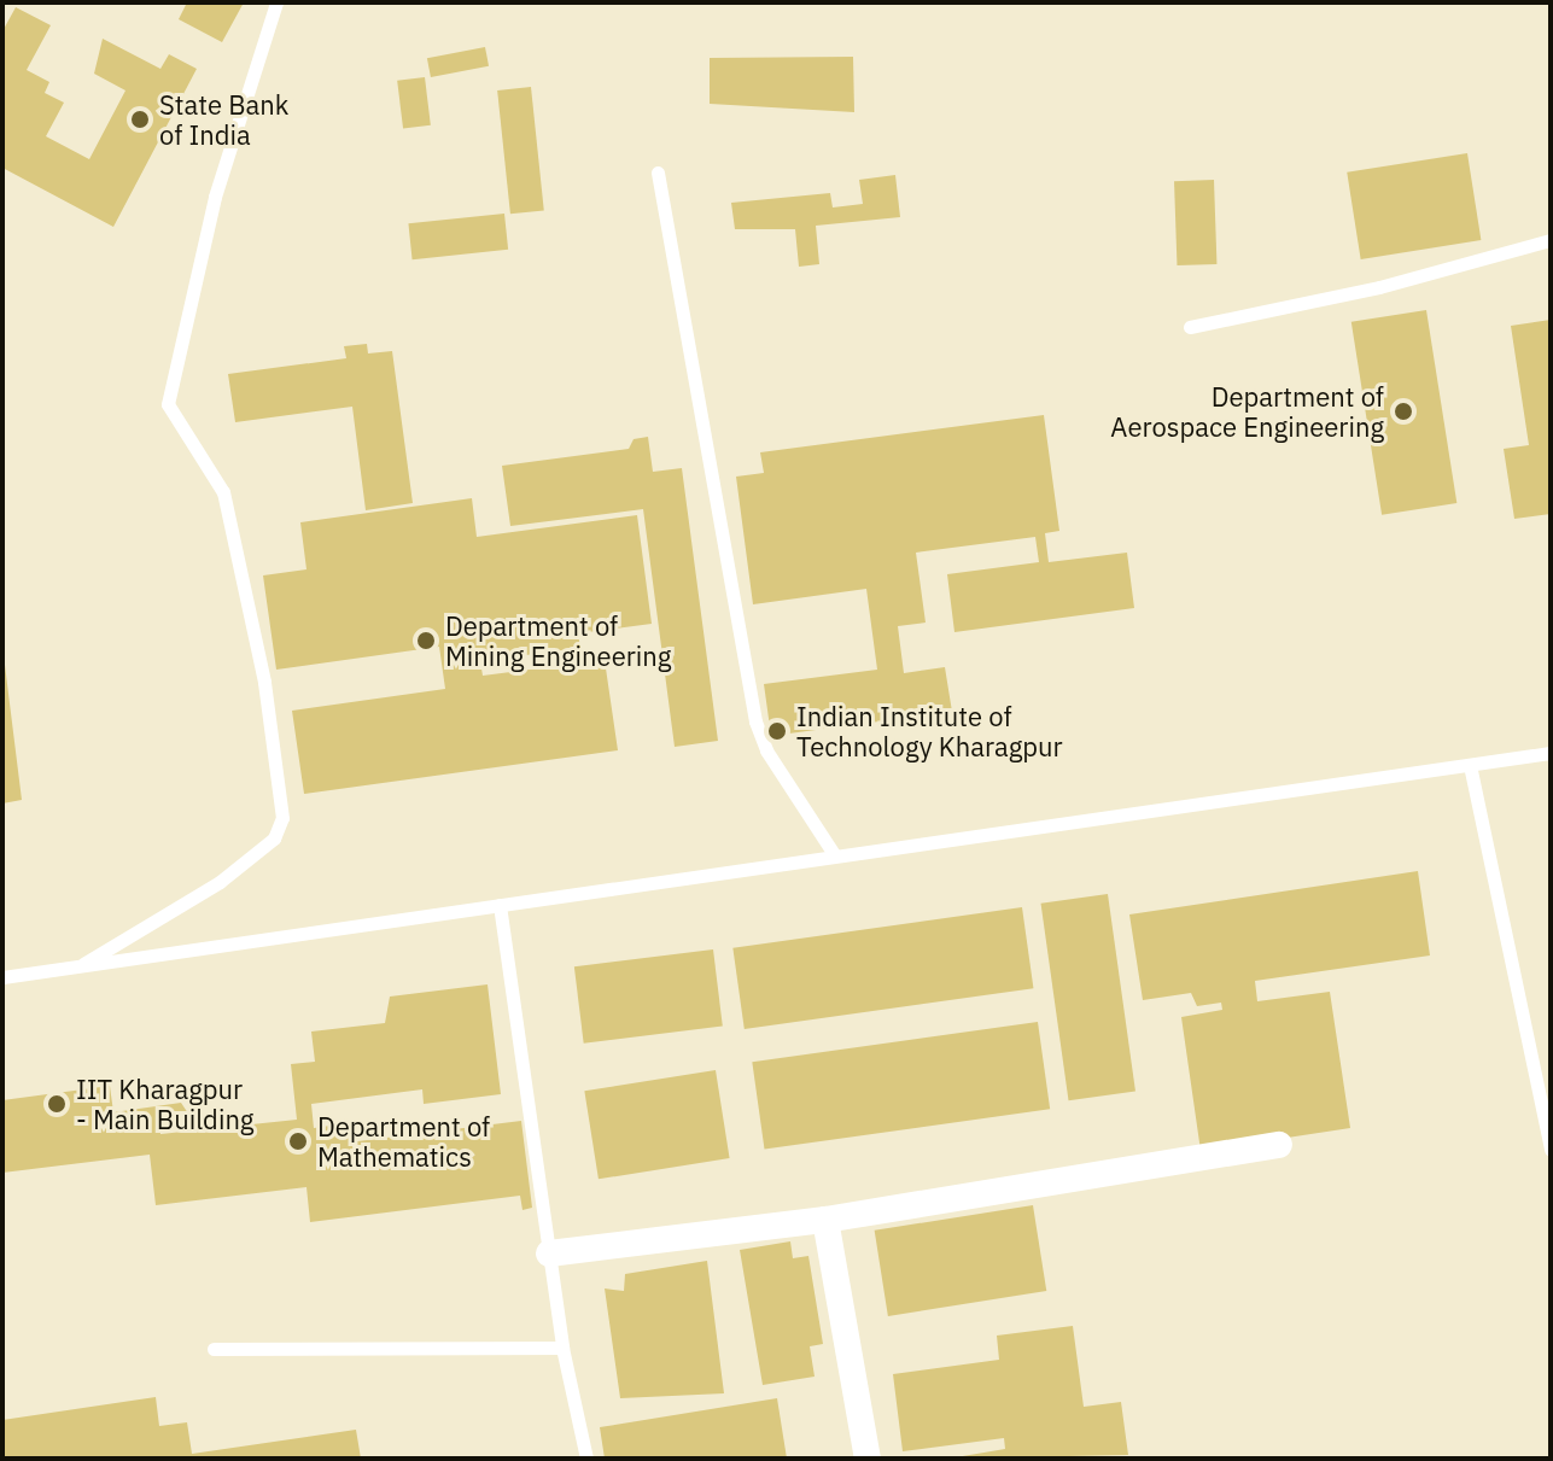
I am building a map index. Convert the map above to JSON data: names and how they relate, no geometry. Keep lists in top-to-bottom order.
{
  "places": [
    "State Bank of India",
    "Department of Aerospace Engineering",
    "Department of Mining Engineering",
    "Indian Institute of Technology Kharagpur",
    "IIT Kharagpur - Main Building",
    "Department of Mathematics"
  ]
}
